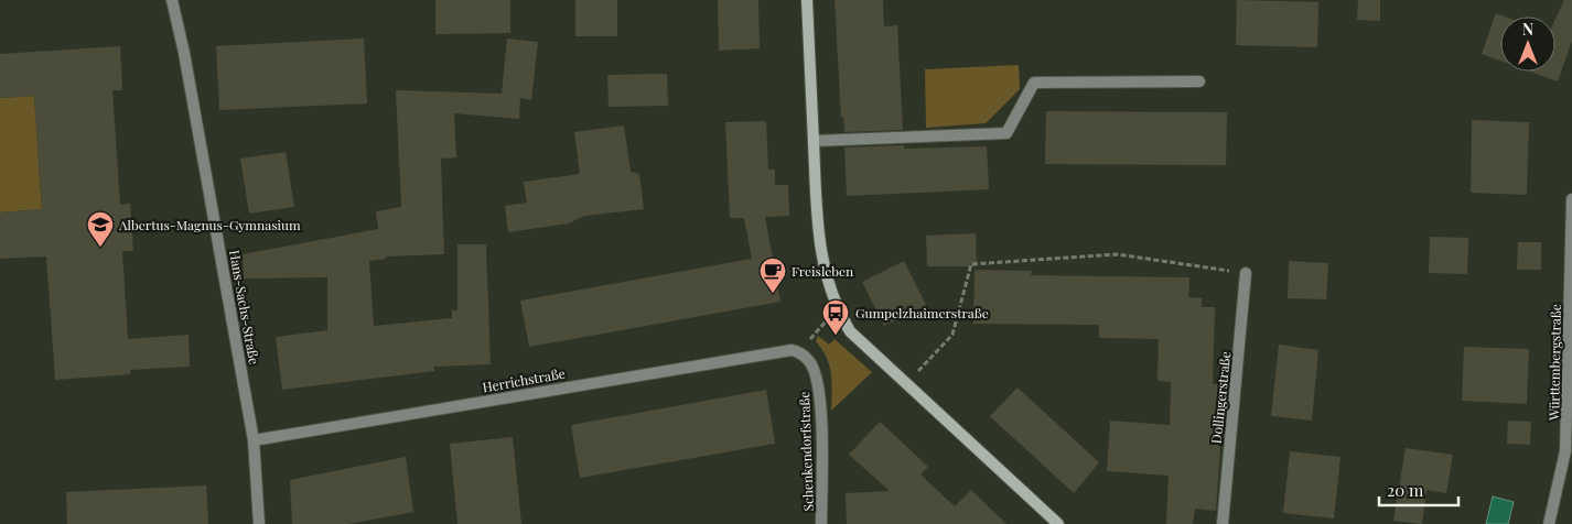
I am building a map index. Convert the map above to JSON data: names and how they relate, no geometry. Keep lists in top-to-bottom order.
{
  "streets": {
    "street": [
      "Hans-Sachs-Straße",
      "Württembergstraße",
      "Herrichstraße",
      "Dollingerstraße",
      "Schenkendorfstraße"
    ]
  },
  "crossings": [
    ["Hans-Sachs-Straße", "Herrichstraße"],
    ["Herrichstraße", "Schenkendorfstraße"]
  ],
  "places": {
    "school or university": ["Albertus-Magnus-Gymnasium"],
    "cafe": ["Freisleben"],
    "bus stop": ["Gumpelzhaimerstraße"]
  },
  "scale_bar": "20 m",
  "north": "top"
}
